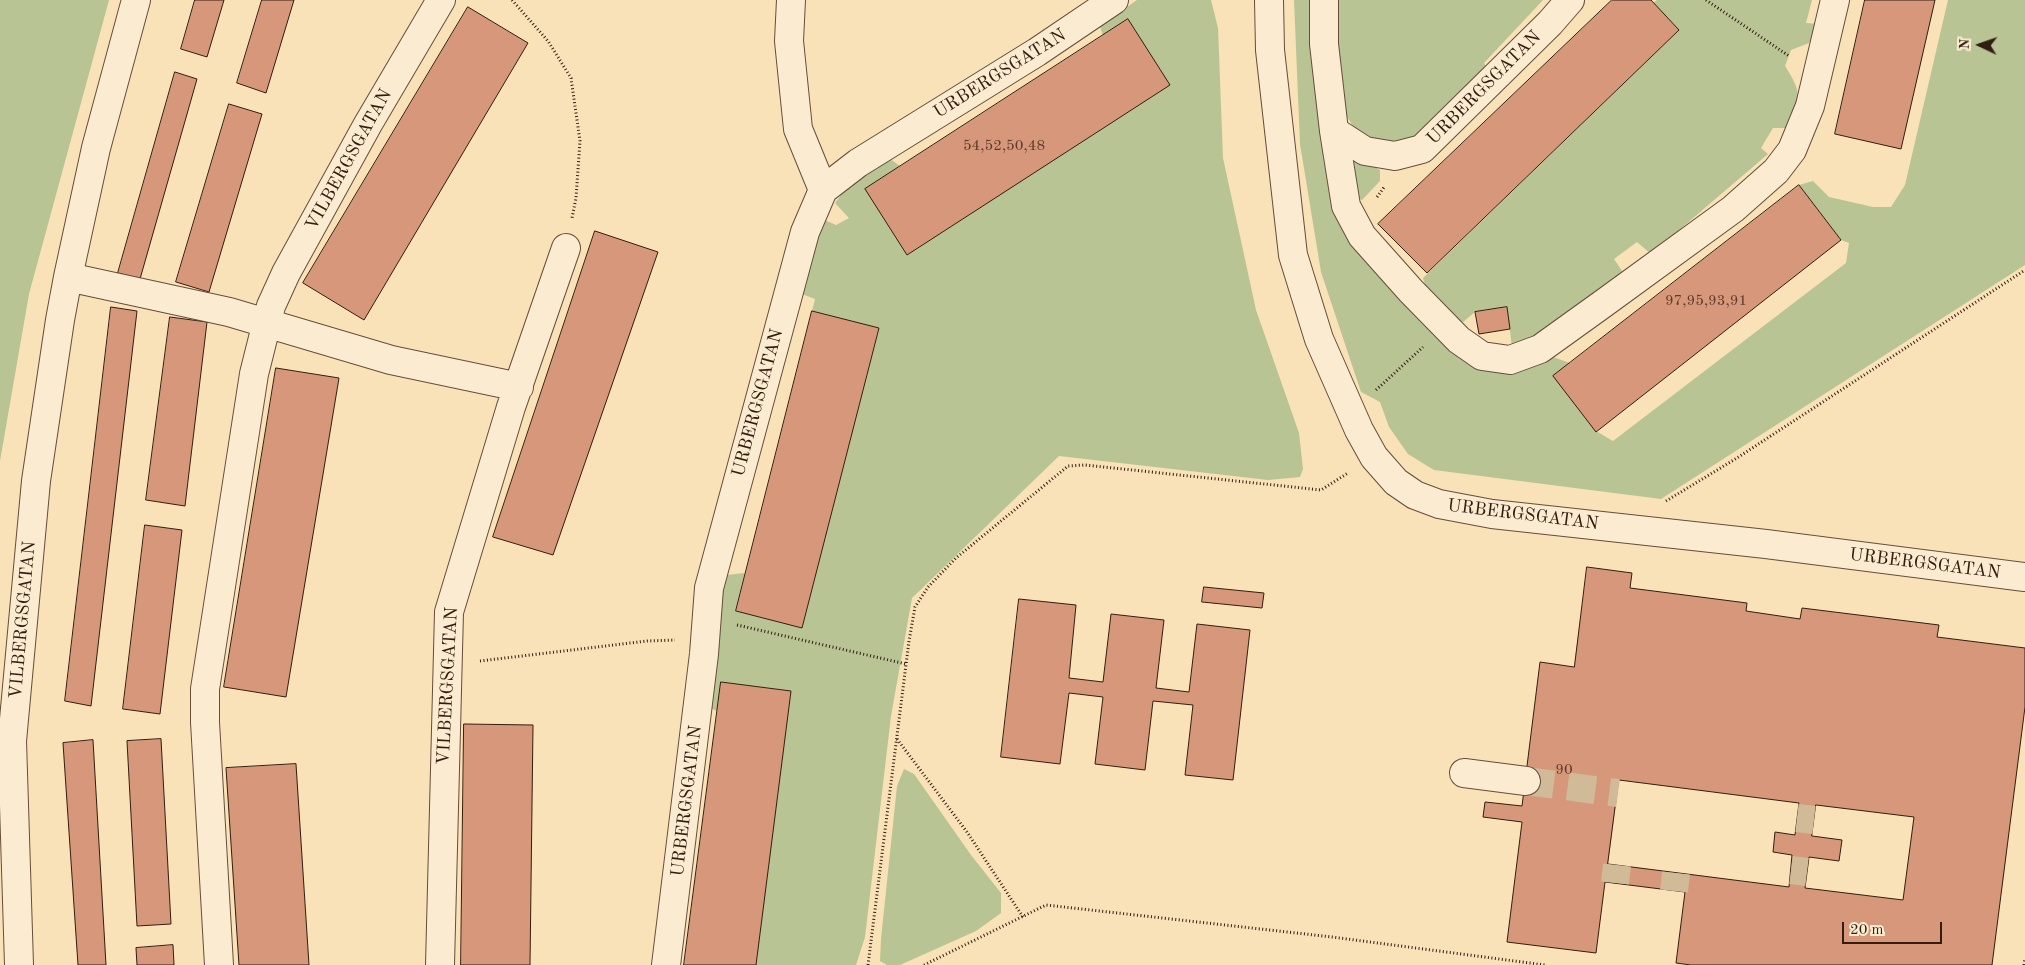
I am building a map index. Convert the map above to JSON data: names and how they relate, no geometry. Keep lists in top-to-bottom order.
{
  "streets": {
    "street": ["URBERGSGATAN", "VILBERGSGATAN"]
  },
  "house_numbers": ["54,52,50,48", "97,95,93,91", "90"],
  "scale_bar": "20 m",
  "north": "left"
}
